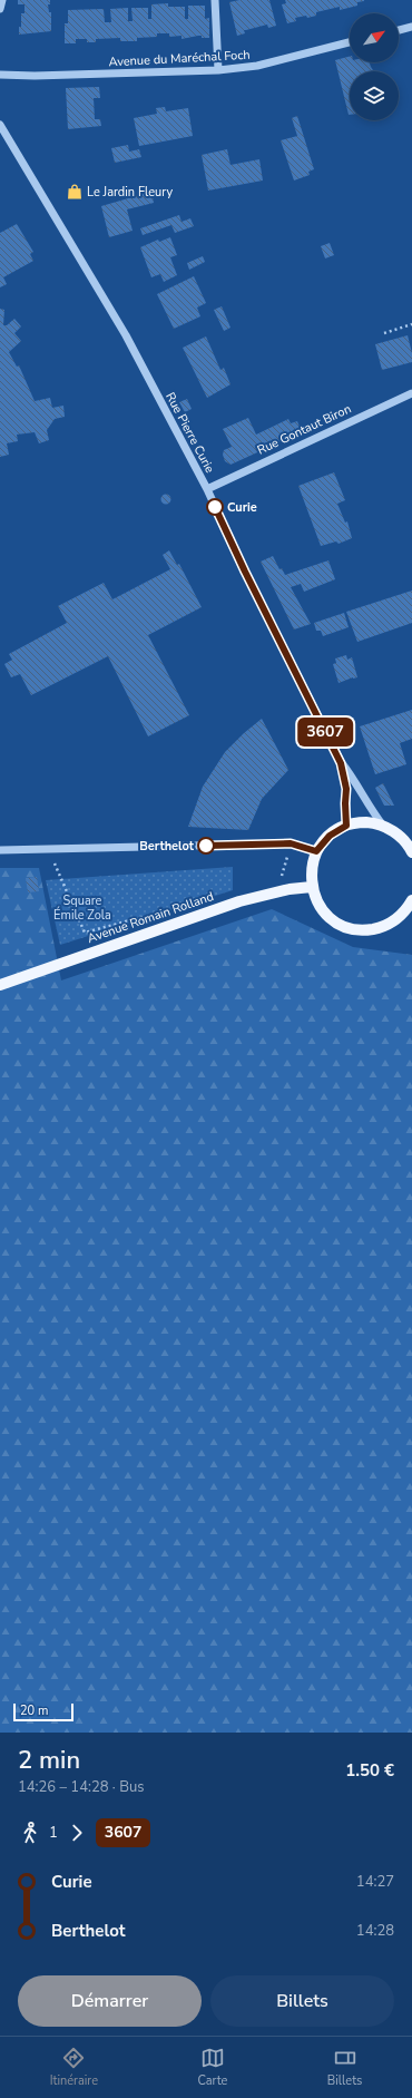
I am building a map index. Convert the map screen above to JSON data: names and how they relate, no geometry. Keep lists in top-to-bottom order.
{
  "streets": {
    "main road": ["Avenue Romain Rolland"],
    "street": ["Avenue du Maréchal Foch", "Rue Gontaut Biron", "Rue Pierre Curie"]
  },
  "crossings": [
    ["Rue Gontaut Biron", "Rue Pierre Curie"]
  ],
  "parks": ["Square Émile Zola"],
  "places": {
    "shop": ["Le Jardin Fleury"],
    "other": ["Curie", "Berthelot"]
  },
  "lines": ["bus line 3607"],
  "scale_bar": "20 m",
  "north": "top right",
  "page": {
    "on_map": "3607",
    "scale": "20 m",
    "heading": ["2 min", "14:26 – 14:28 · Bus", "1.50 €"],
    "legs": ["1", "3607"],
    "list": [
      {
        "name": "Curie",
        "value": "14:27"
      },
      {
        "name": "Berthelot",
        "value": "14:28"
      }
    ],
    "buttons": ["Démarrer", "Billets"],
    "tabs": ["Itinéraire", "Carte", "Billets"]
  }
}
